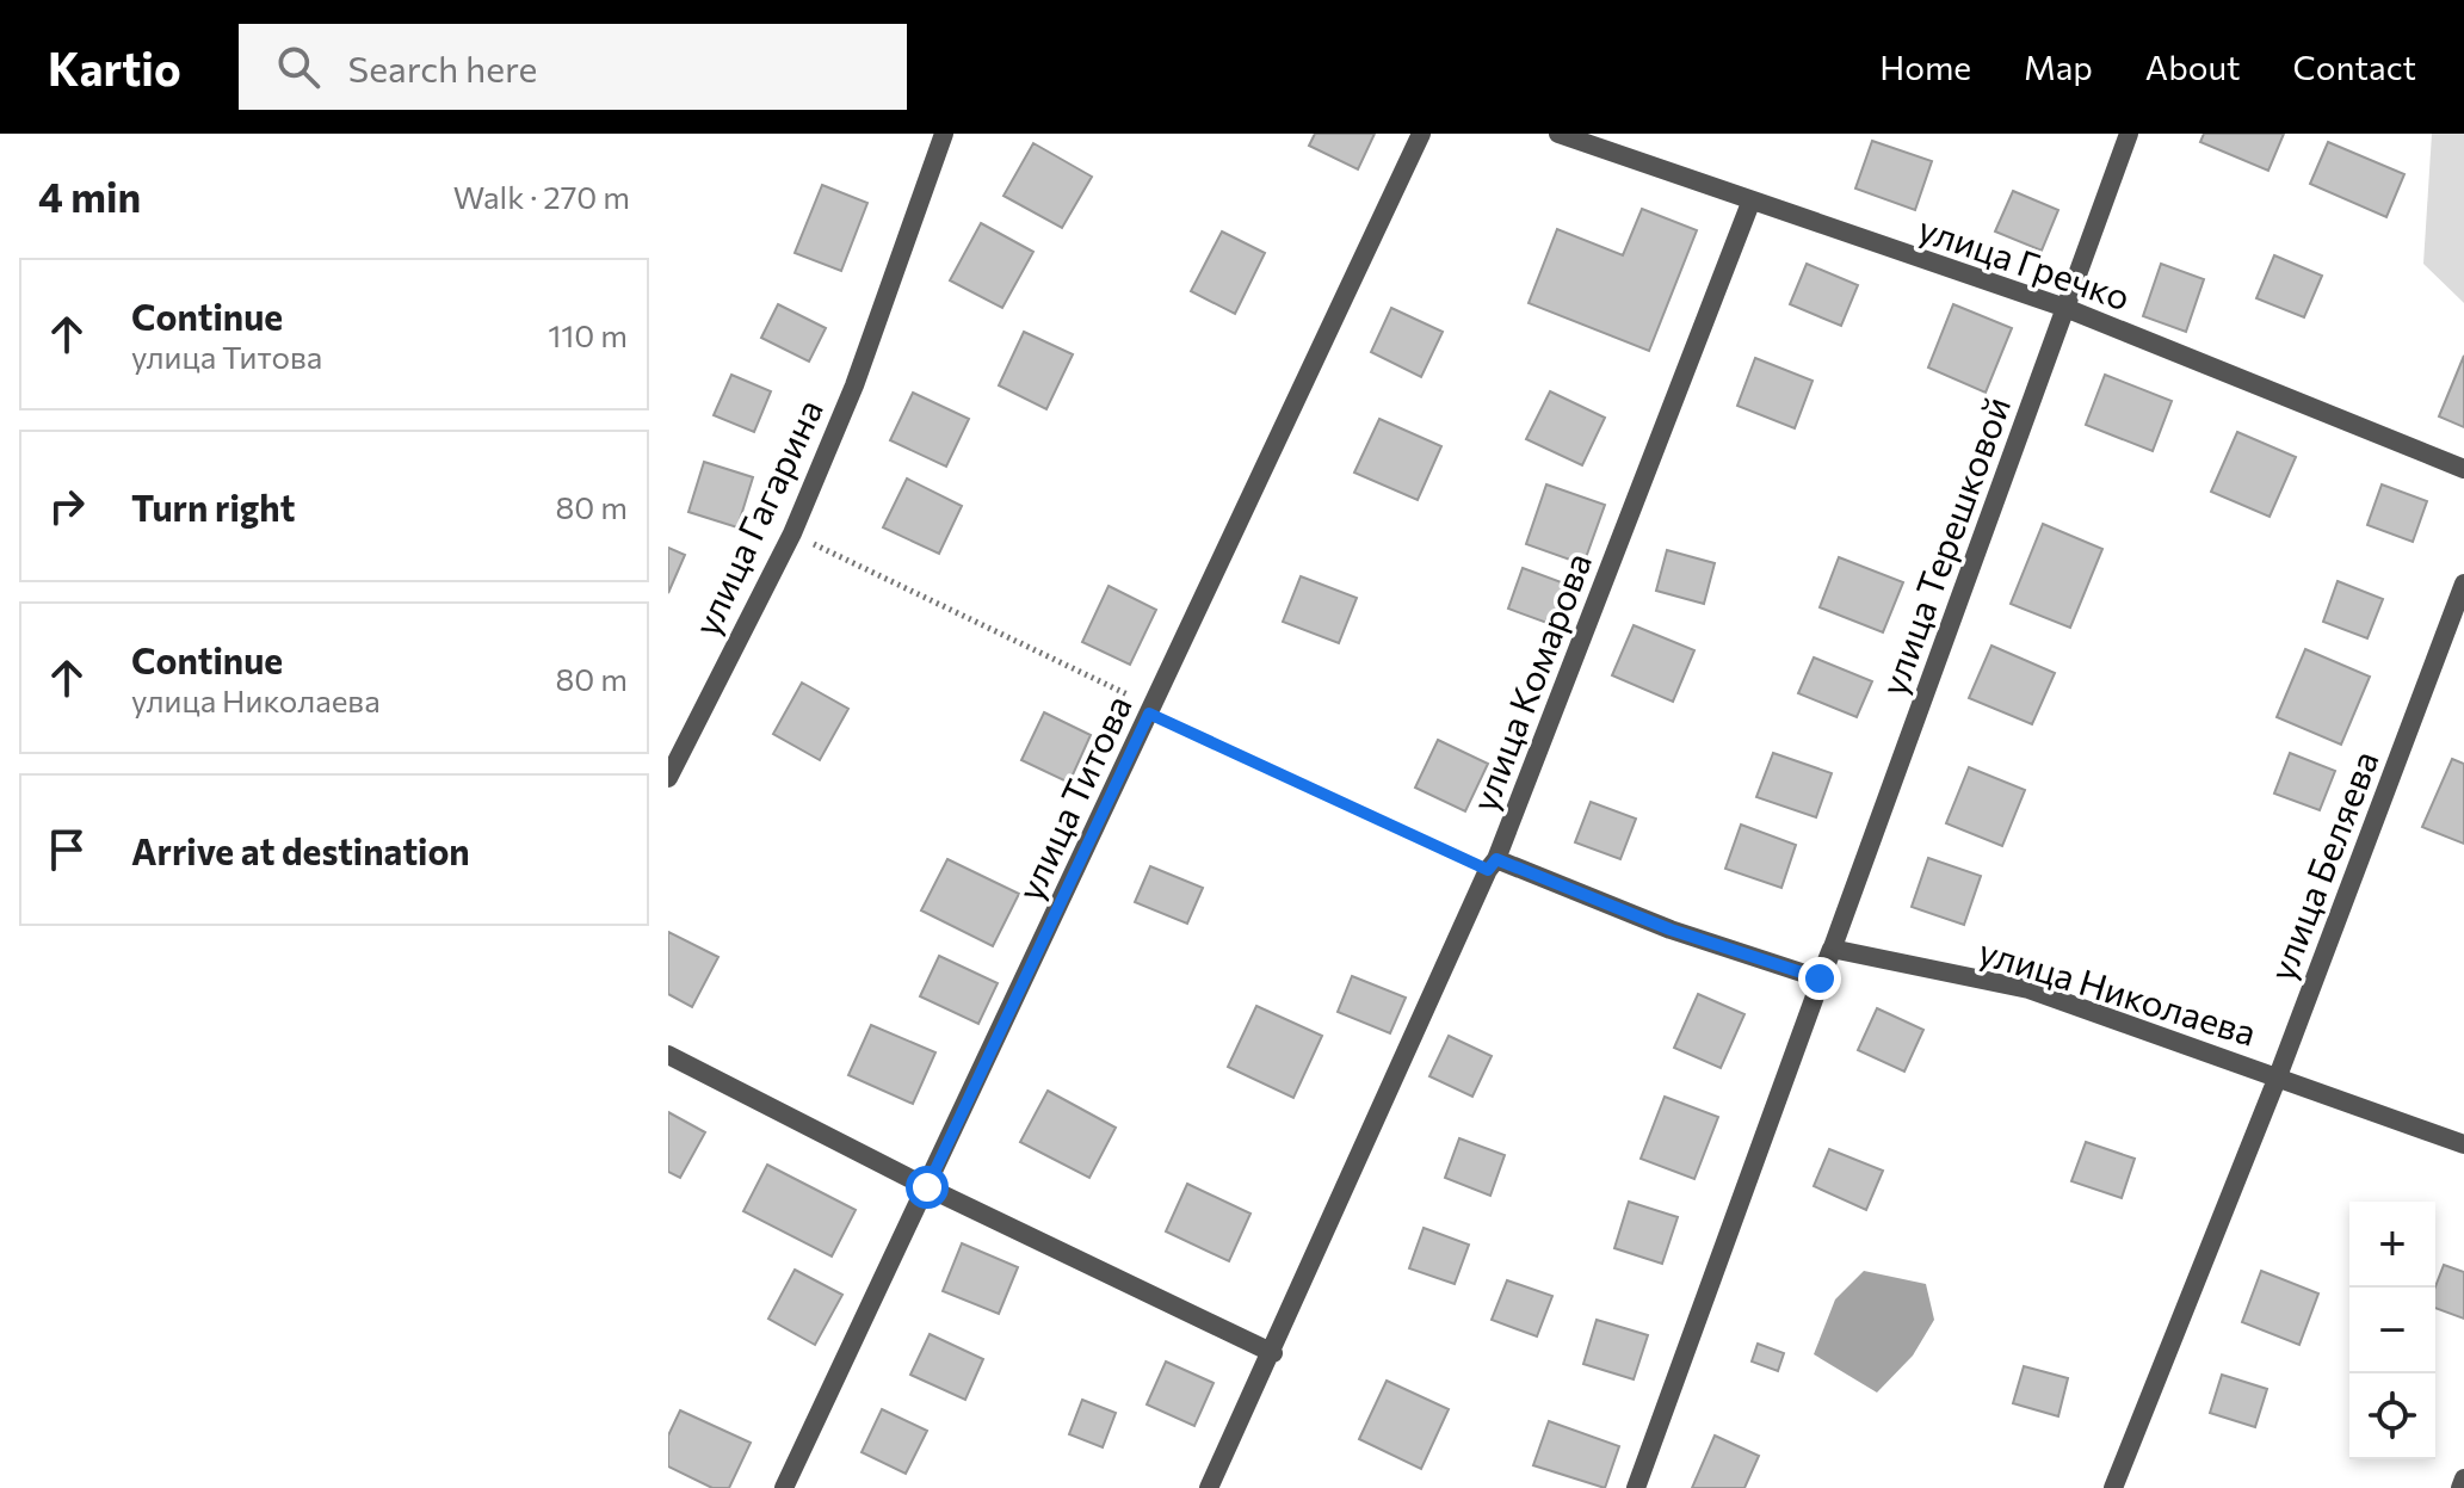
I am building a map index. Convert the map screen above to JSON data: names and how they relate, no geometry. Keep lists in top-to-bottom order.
{
  "streets": {
    "street": [
      "улица Гречко",
      "улица Гагарина",
      "улица Терешковой",
      "улица Комарова",
      "улица Титова",
      "улица Беляева",
      "улица Николаева"
    ]
  },
  "crossings": [
    ["улица Гречко", "улица Терешковой"],
    ["улица Гречко", "улица Комарова"],
    ["улица Терешковой", "улица Николаева"],
    ["улица Беляева", "улица Николаева"]
  ],
  "page": {
    "header": "Kartio",
    "search": "Search here",
    "nav": [
      "Home",
      "Map",
      "About",
      "Contact"
    ],
    "heading": ["4 min", "Walk · 270 m"],
    "list": [
      ["Continue", "улица Титова", "110 m"],
      ["Turn right", "80 m"],
      ["Continue", "улица Николаева", "80 m"],
      "Arrive at destination"
    ],
    "map_buttons": ["+", "−"]
  }
}
